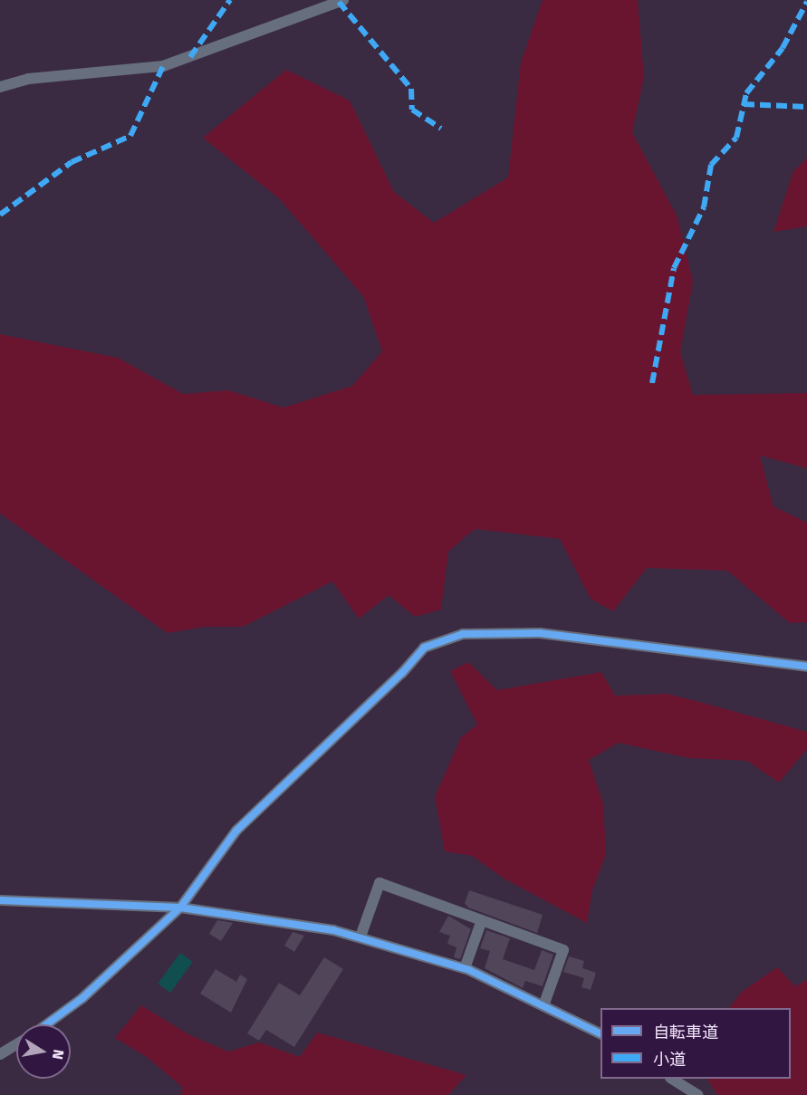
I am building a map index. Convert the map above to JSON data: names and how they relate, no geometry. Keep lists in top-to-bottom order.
{
  "legend": ["自転車道", "小道"],
  "north": "right"
}
